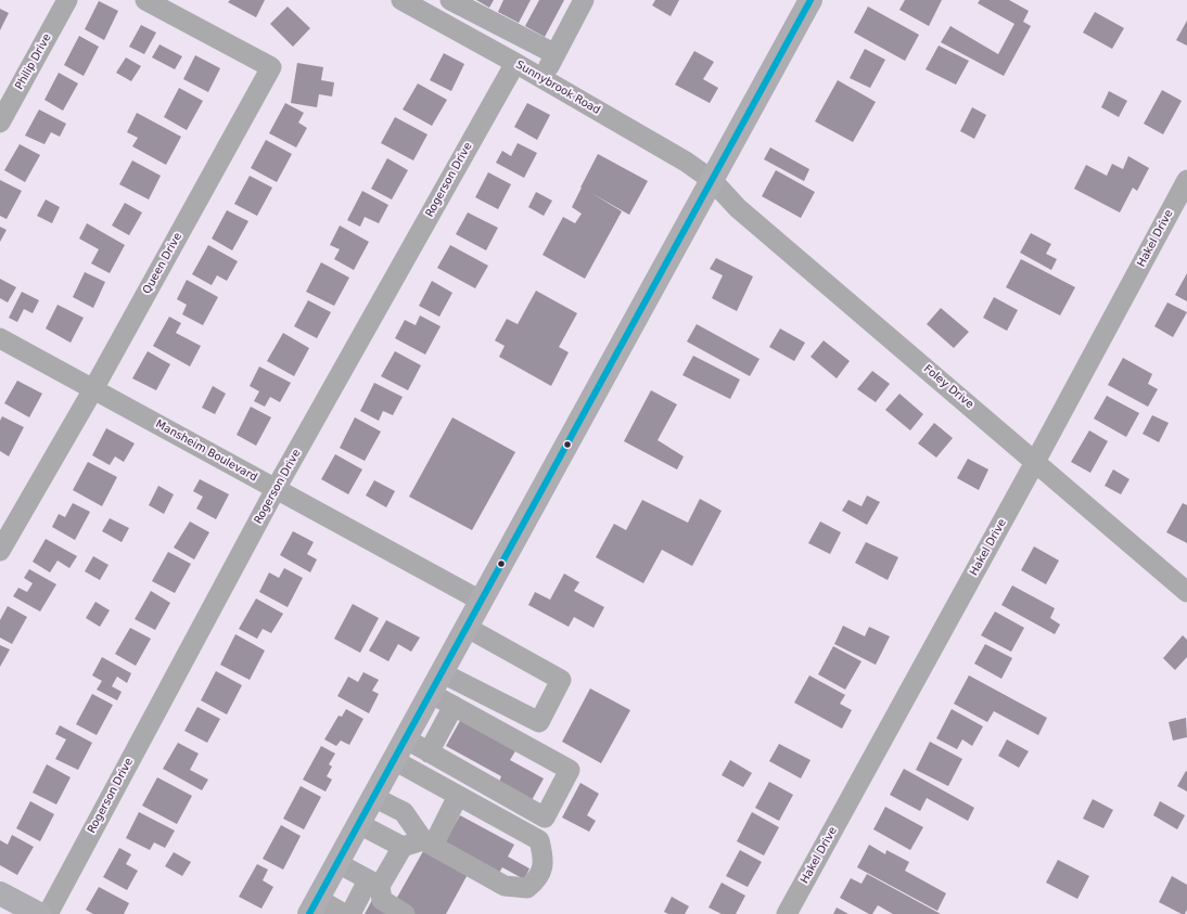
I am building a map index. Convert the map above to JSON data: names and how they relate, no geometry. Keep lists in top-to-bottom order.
{
  "streets": {
    "street": [
      "Philip Drive",
      "Sunnybrook Road",
      "Rogerson Drive",
      "Hakel Drive",
      "Queen Drive",
      "Foley Drive",
      "Mansheim Boulevard"
    ]
  },
  "crossings": [
    ["Sunnybrook Road", "Rogerson Drive"],
    ["Sunnybrook Road", "Foley Drive"],
    ["Rogerson Drive", "Mansheim Boulevard"],
    ["Hakel Drive", "Foley Drive"],
    ["Queen Drive", "Mansheim Boulevard"]
  ]
}
